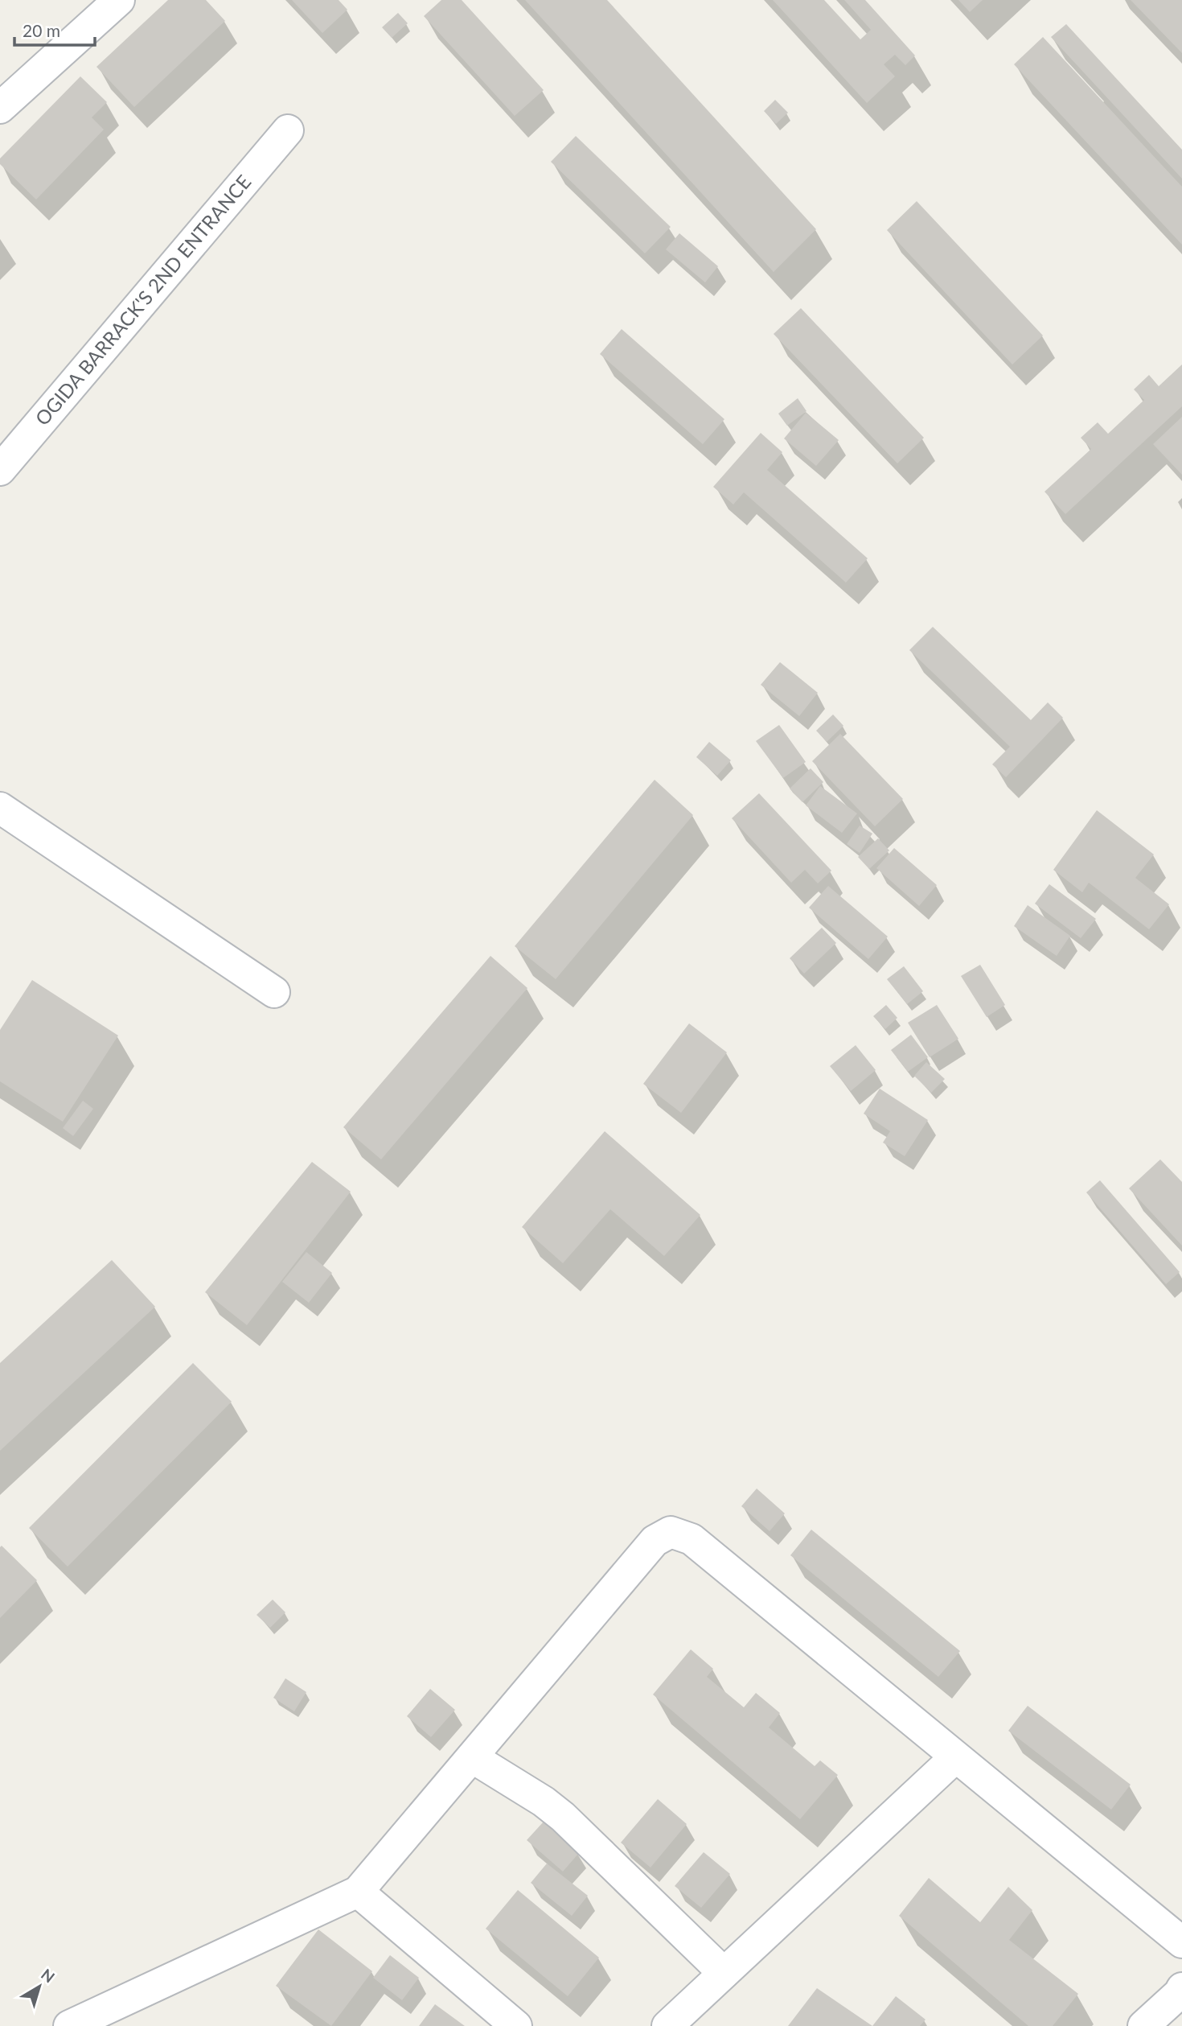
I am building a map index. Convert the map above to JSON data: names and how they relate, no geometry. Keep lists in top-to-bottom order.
{
  "streets": {
    "street": ["OGIDA BARRACK'S 2ND ENTRANCE"]
  },
  "scale_bar": "20 m",
  "north": "top right"
}
